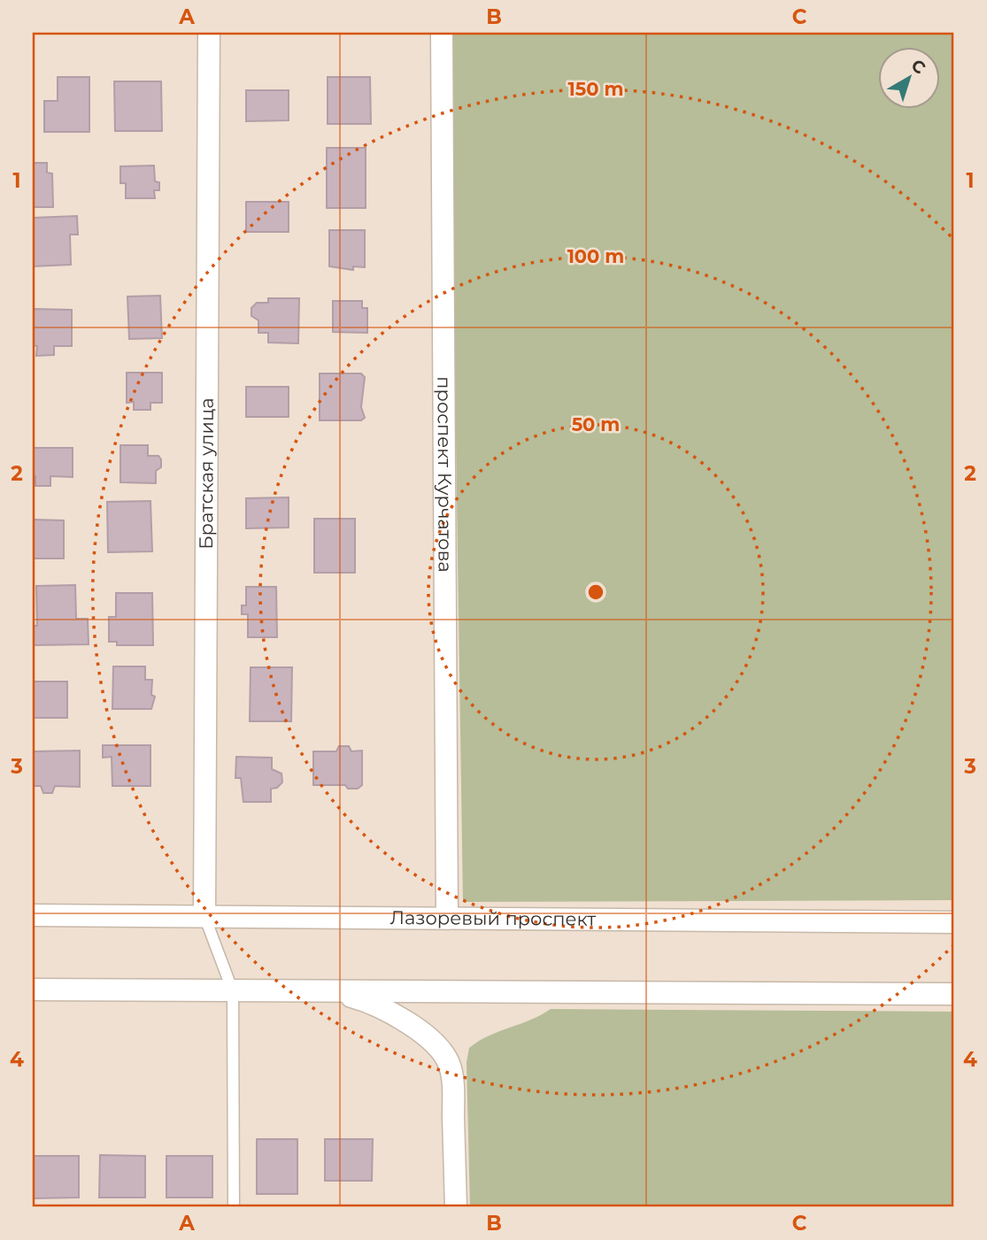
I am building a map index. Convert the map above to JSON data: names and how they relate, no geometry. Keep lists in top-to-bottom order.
{
  "streets": {
    "street": ["Братская улица", "проспект Курчатова", "Лазоревый проспект"]
  },
  "crossings": [
    ["Братская улица", "Лазоревый проспект"],
    ["проспект Курчатова", "Лазоревый проспект"]
  ],
  "north": "top right",
  "grid": {
    "columns": ["A", "B", "C"],
    "rows": [
      "1",
      "2",
      "3",
      "4"
    ]
  },
  "rings": ["150 m", "100 m", "50 m"]
}
